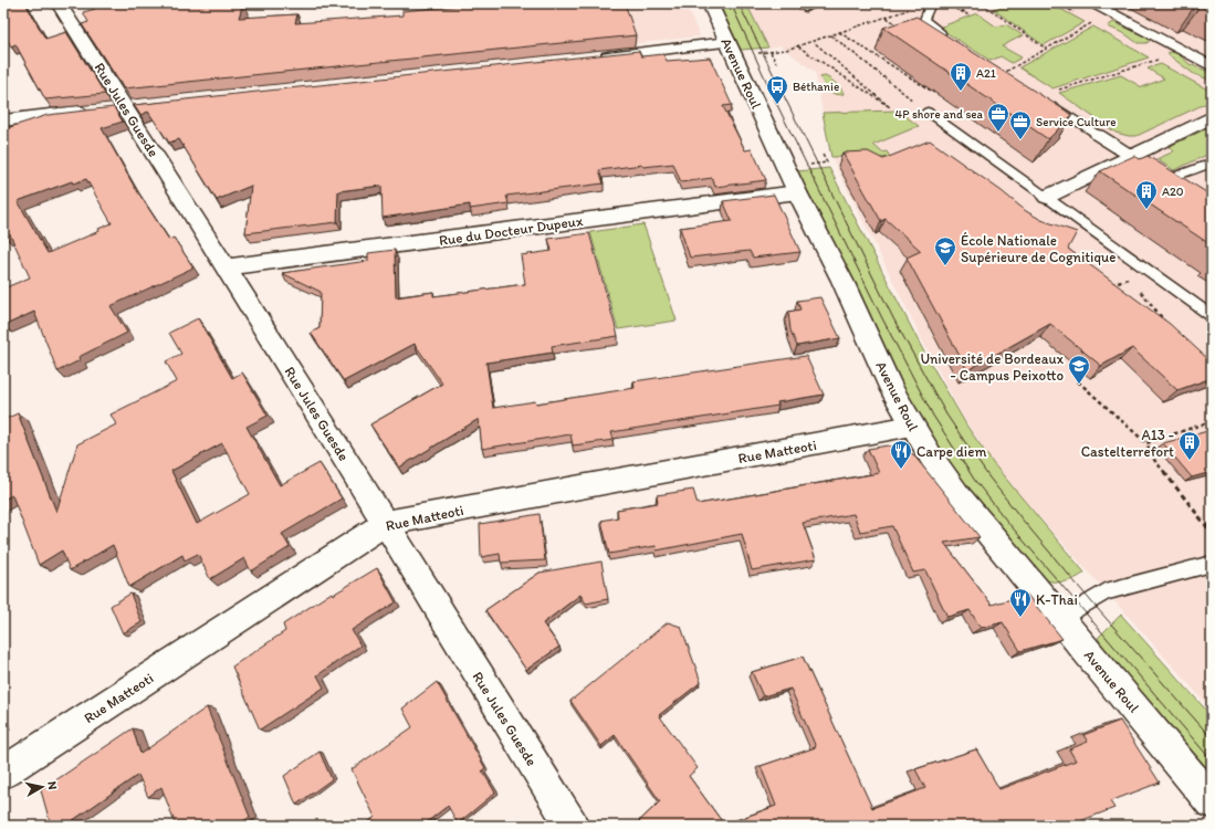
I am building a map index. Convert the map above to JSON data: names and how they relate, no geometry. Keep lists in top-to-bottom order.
{
  "streets": {
    "street": [
      "Avenue Roul",
      "Rue Jules Guesde",
      "Rue du Docteur Dupeux",
      "Rue Matteoti"
    ]
  },
  "crossings": [
    ["Avenue Roul", "Rue du Docteur Dupeux"],
    ["Avenue Roul", "Rue Matteoti"],
    ["Rue Jules Guesde", "Rue du Docteur Dupeux"],
    ["Rue Jules Guesde", "Rue Matteoti"]
  ],
  "places": {
    "building": ["A21", "A20", "A13 - Castelterrefort"],
    "bus stop": ["Béthanie"],
    "office": ["4P shore and sea", "Service Culture"],
    "school or university": ["École Nationale Supérieure de Cognitique", "Université de Bordeaux - Campus Peixotto"],
    "restaurant": ["Carpe diem", "K-Thai"]
  },
  "north": "right"
}
